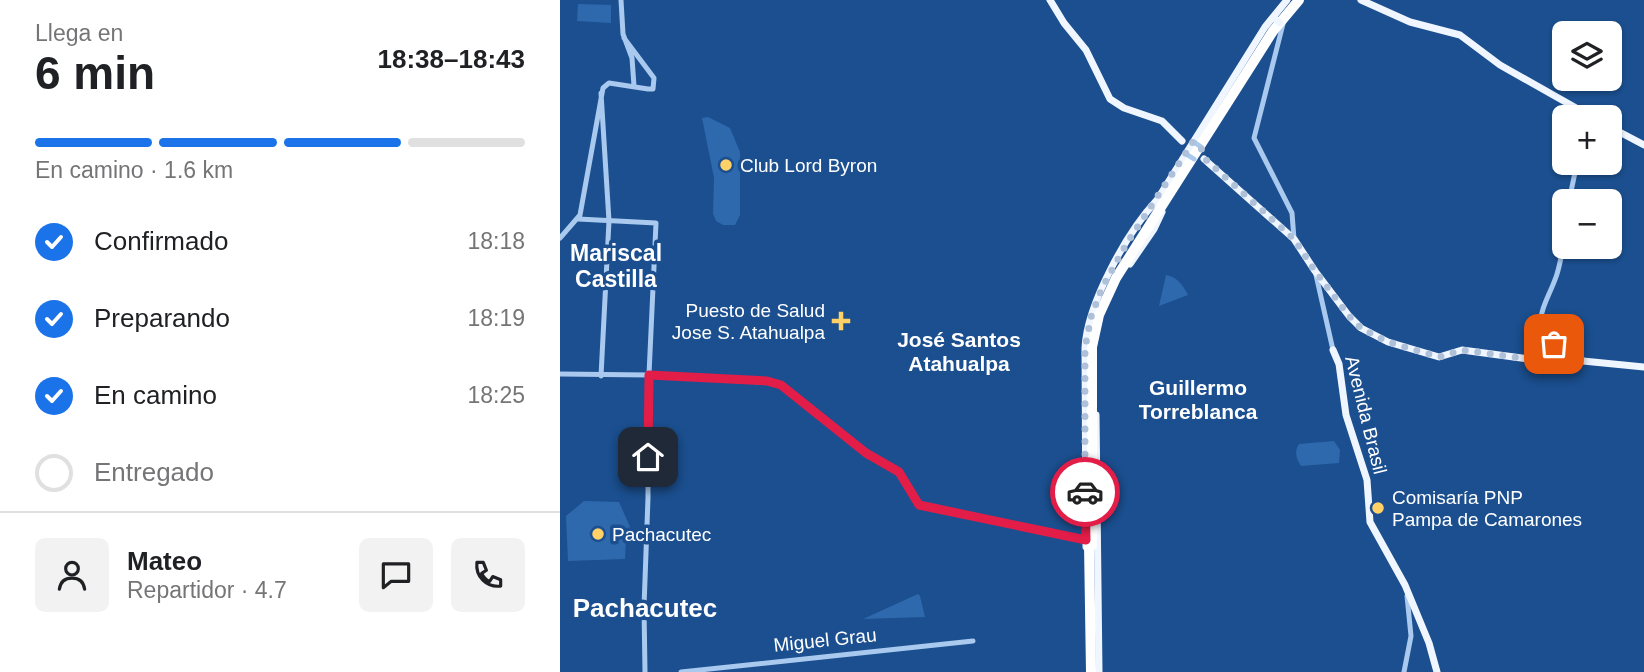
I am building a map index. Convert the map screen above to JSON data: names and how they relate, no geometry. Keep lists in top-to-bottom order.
{
  "streets": {
    "main road": ["Avenida Brasil"],
    "street": ["Miguel Grau"]
  },
  "districts": [
    "Mariscal Castilla",
    "José Santos Atahualpa",
    "Guillermo Torreblanca",
    "Pachacutec"
  ],
  "places": {
    "other": ["Club Lord Byron", "Comisaría PNP Pampa de Camarones", "Pachacutec"],
    "health": ["Puesto de Salud Jose S. Atahualpa"]
  },
  "page": {
    "heading": ["6 min", "Llega en", "18:38–18:43"],
    "panel": ["Mateo", "Repartidor · 4.7"],
    "map_buttons": ["+", "−"],
    "bar": "En camino · 1.6 km",
    "list": [
      ["Confirmado", "18:18"],
      ["Preparando", "18:19"],
      ["En camino", "18:25"],
      "Entregado"
    ]
  }
}
